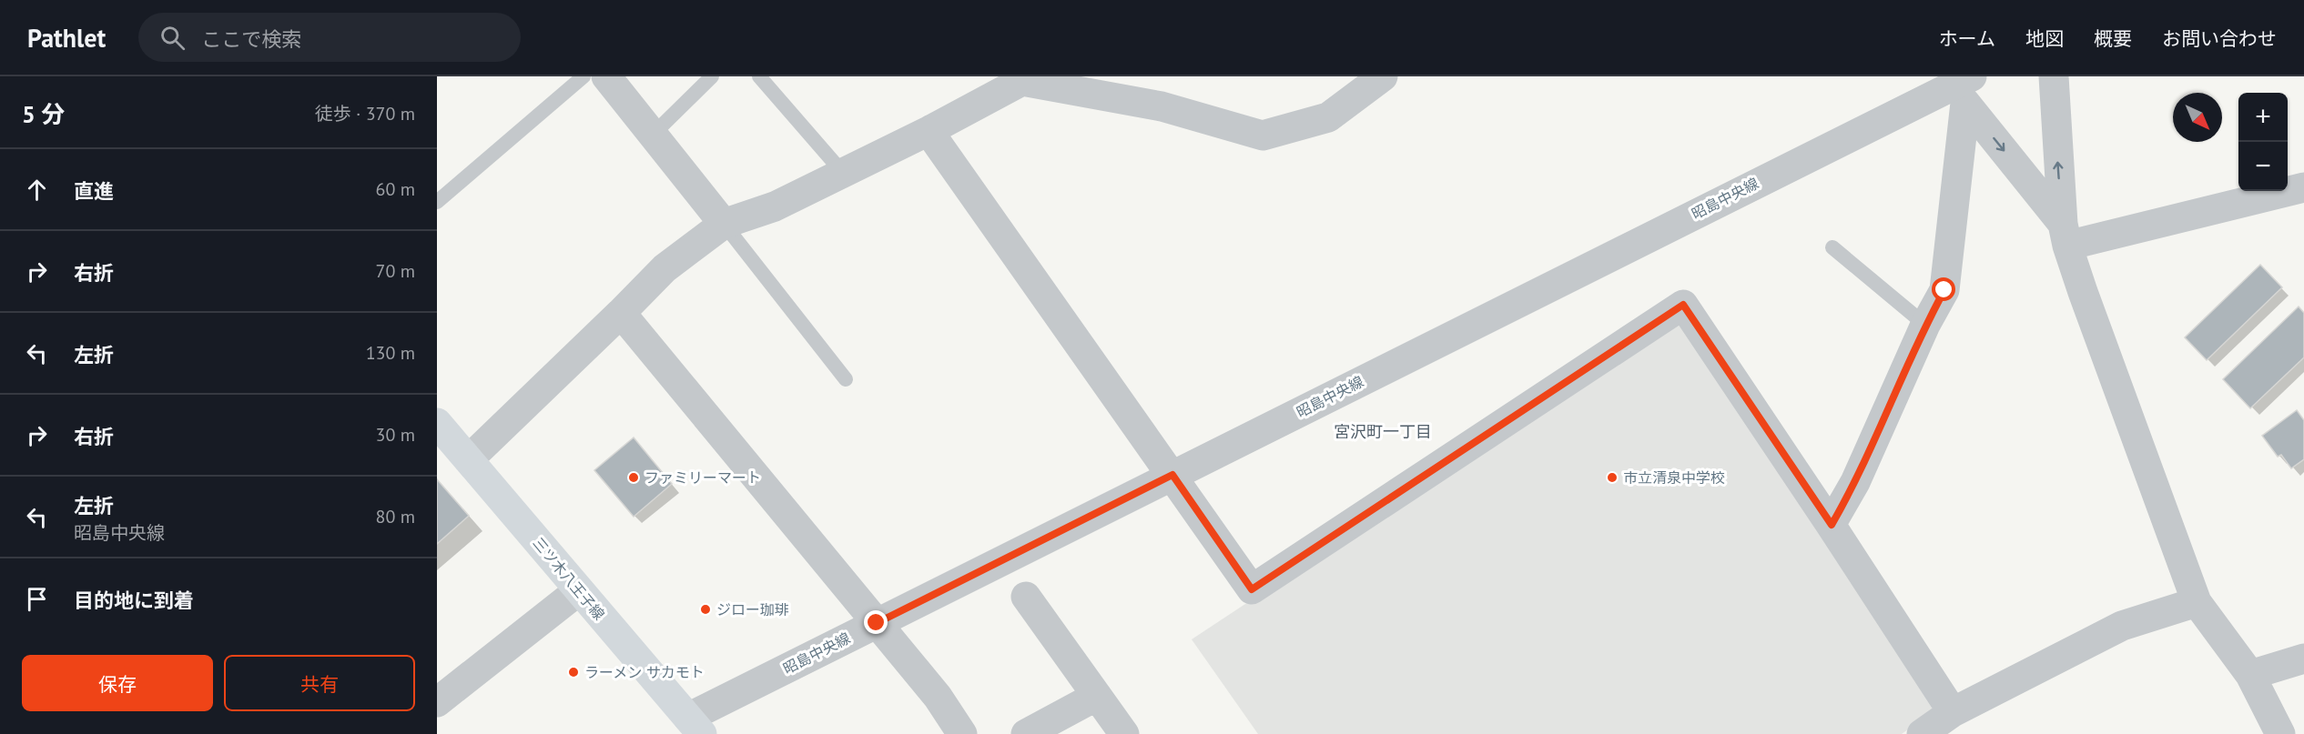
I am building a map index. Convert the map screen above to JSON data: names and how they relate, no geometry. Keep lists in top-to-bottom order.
{
  "streets": {
    "main road": ["三ツ木八王子線"],
    "street": ["昭島中央線"]
  },
  "crossings": [
    ["昭島中央線", "三ツ木八王子線"]
  ],
  "districts": ["宮沢町一丁目"],
  "places": [
    "ファミリーマート",
    "市立清泉中学校",
    "ジロー珈琲",
    "ラーメン サカモト"
  ],
  "north": "bottom right",
  "page": {
    "header": "Pathlet",
    "search": "ここで検索",
    "nav": [
      "ホーム",
      "地図",
      "概要",
      "お問い合わせ"
    ],
    "heading": ["5 分", "徒歩 · 370 m"],
    "map_buttons": ["+", "−"],
    "list": [
      ["直進", "60 m"],
      ["右折", "70 m"],
      ["左折", "130 m"],
      ["右折", "30 m"],
      ["左折", "昭島中央線", "80 m"],
      "目的地に到着"
    ],
    "buttons": ["保存", "共有"]
  }
}
